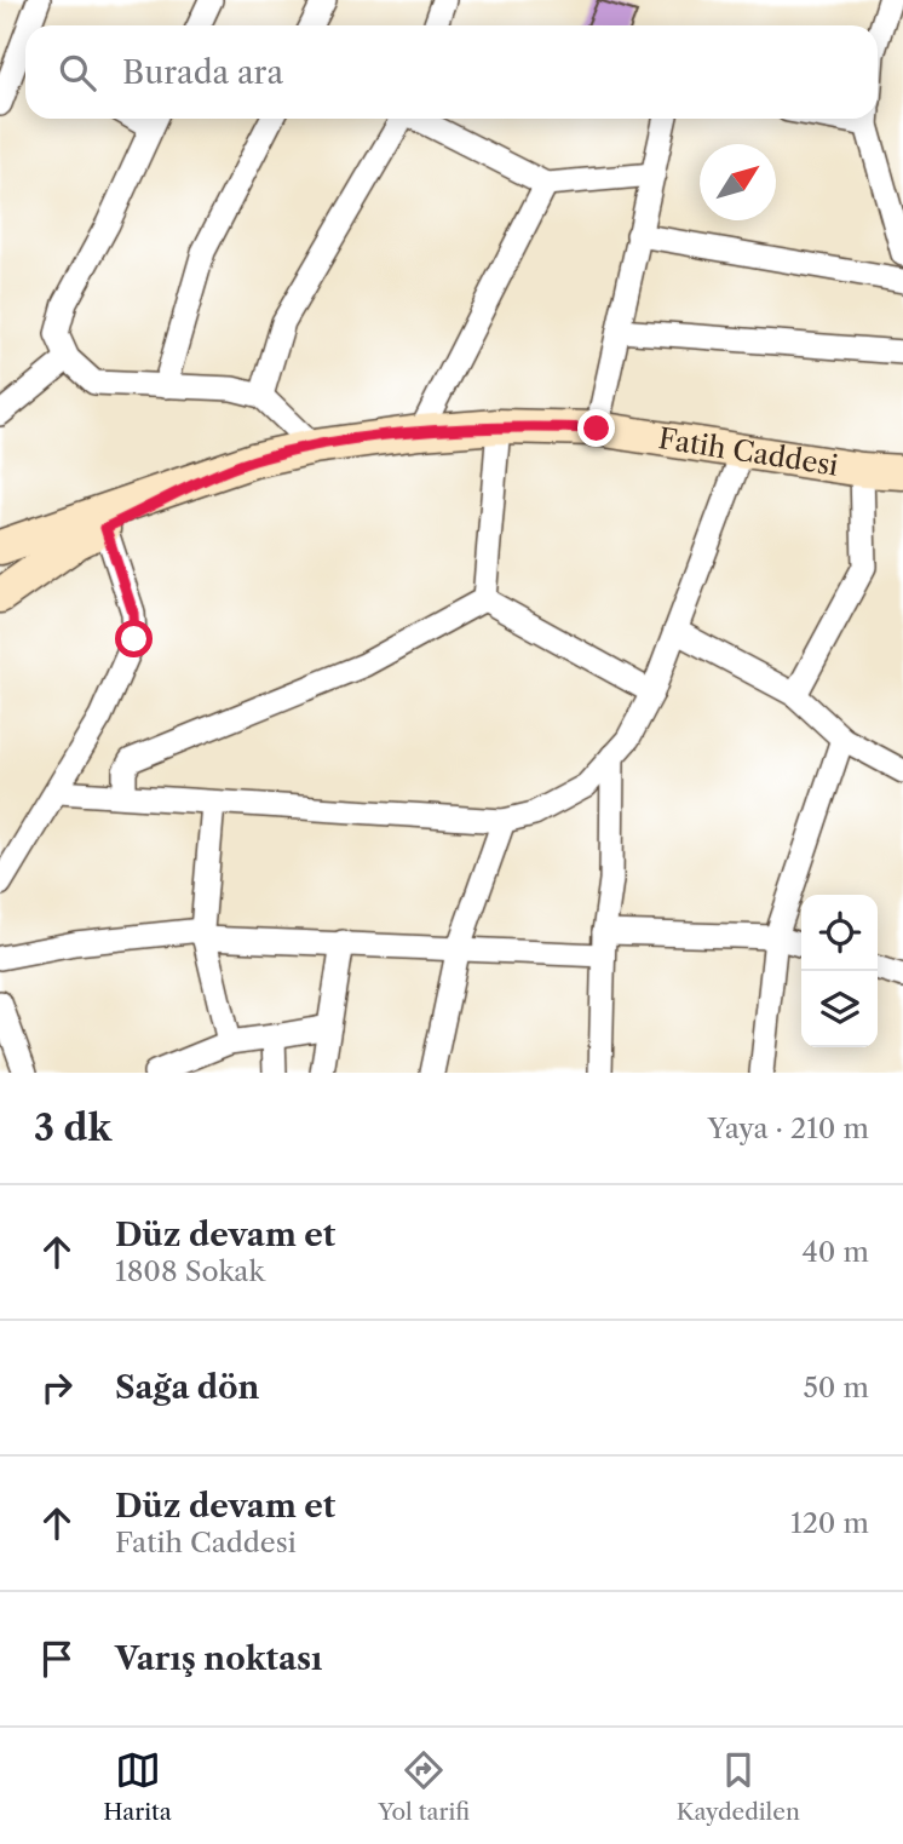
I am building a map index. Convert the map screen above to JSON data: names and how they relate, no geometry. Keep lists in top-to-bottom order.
{
  "streets": {
    "main road": ["Fatih Caddesi"]
  },
  "north": "top right",
  "page": {
    "search": "Burada ara",
    "heading": ["3 dk", "Yaya · 210 m"],
    "list": [
      ["Düz devam et", "1808 Sokak", "40 m"],
      ["Sağa dön", "50 m"],
      ["Düz devam et", "Fatih Caddesi", "120 m"],
      "Varış noktası"
    ],
    "nav": ["Harita", "Yol tarifi", "Kaydedilen"]
  }
}
